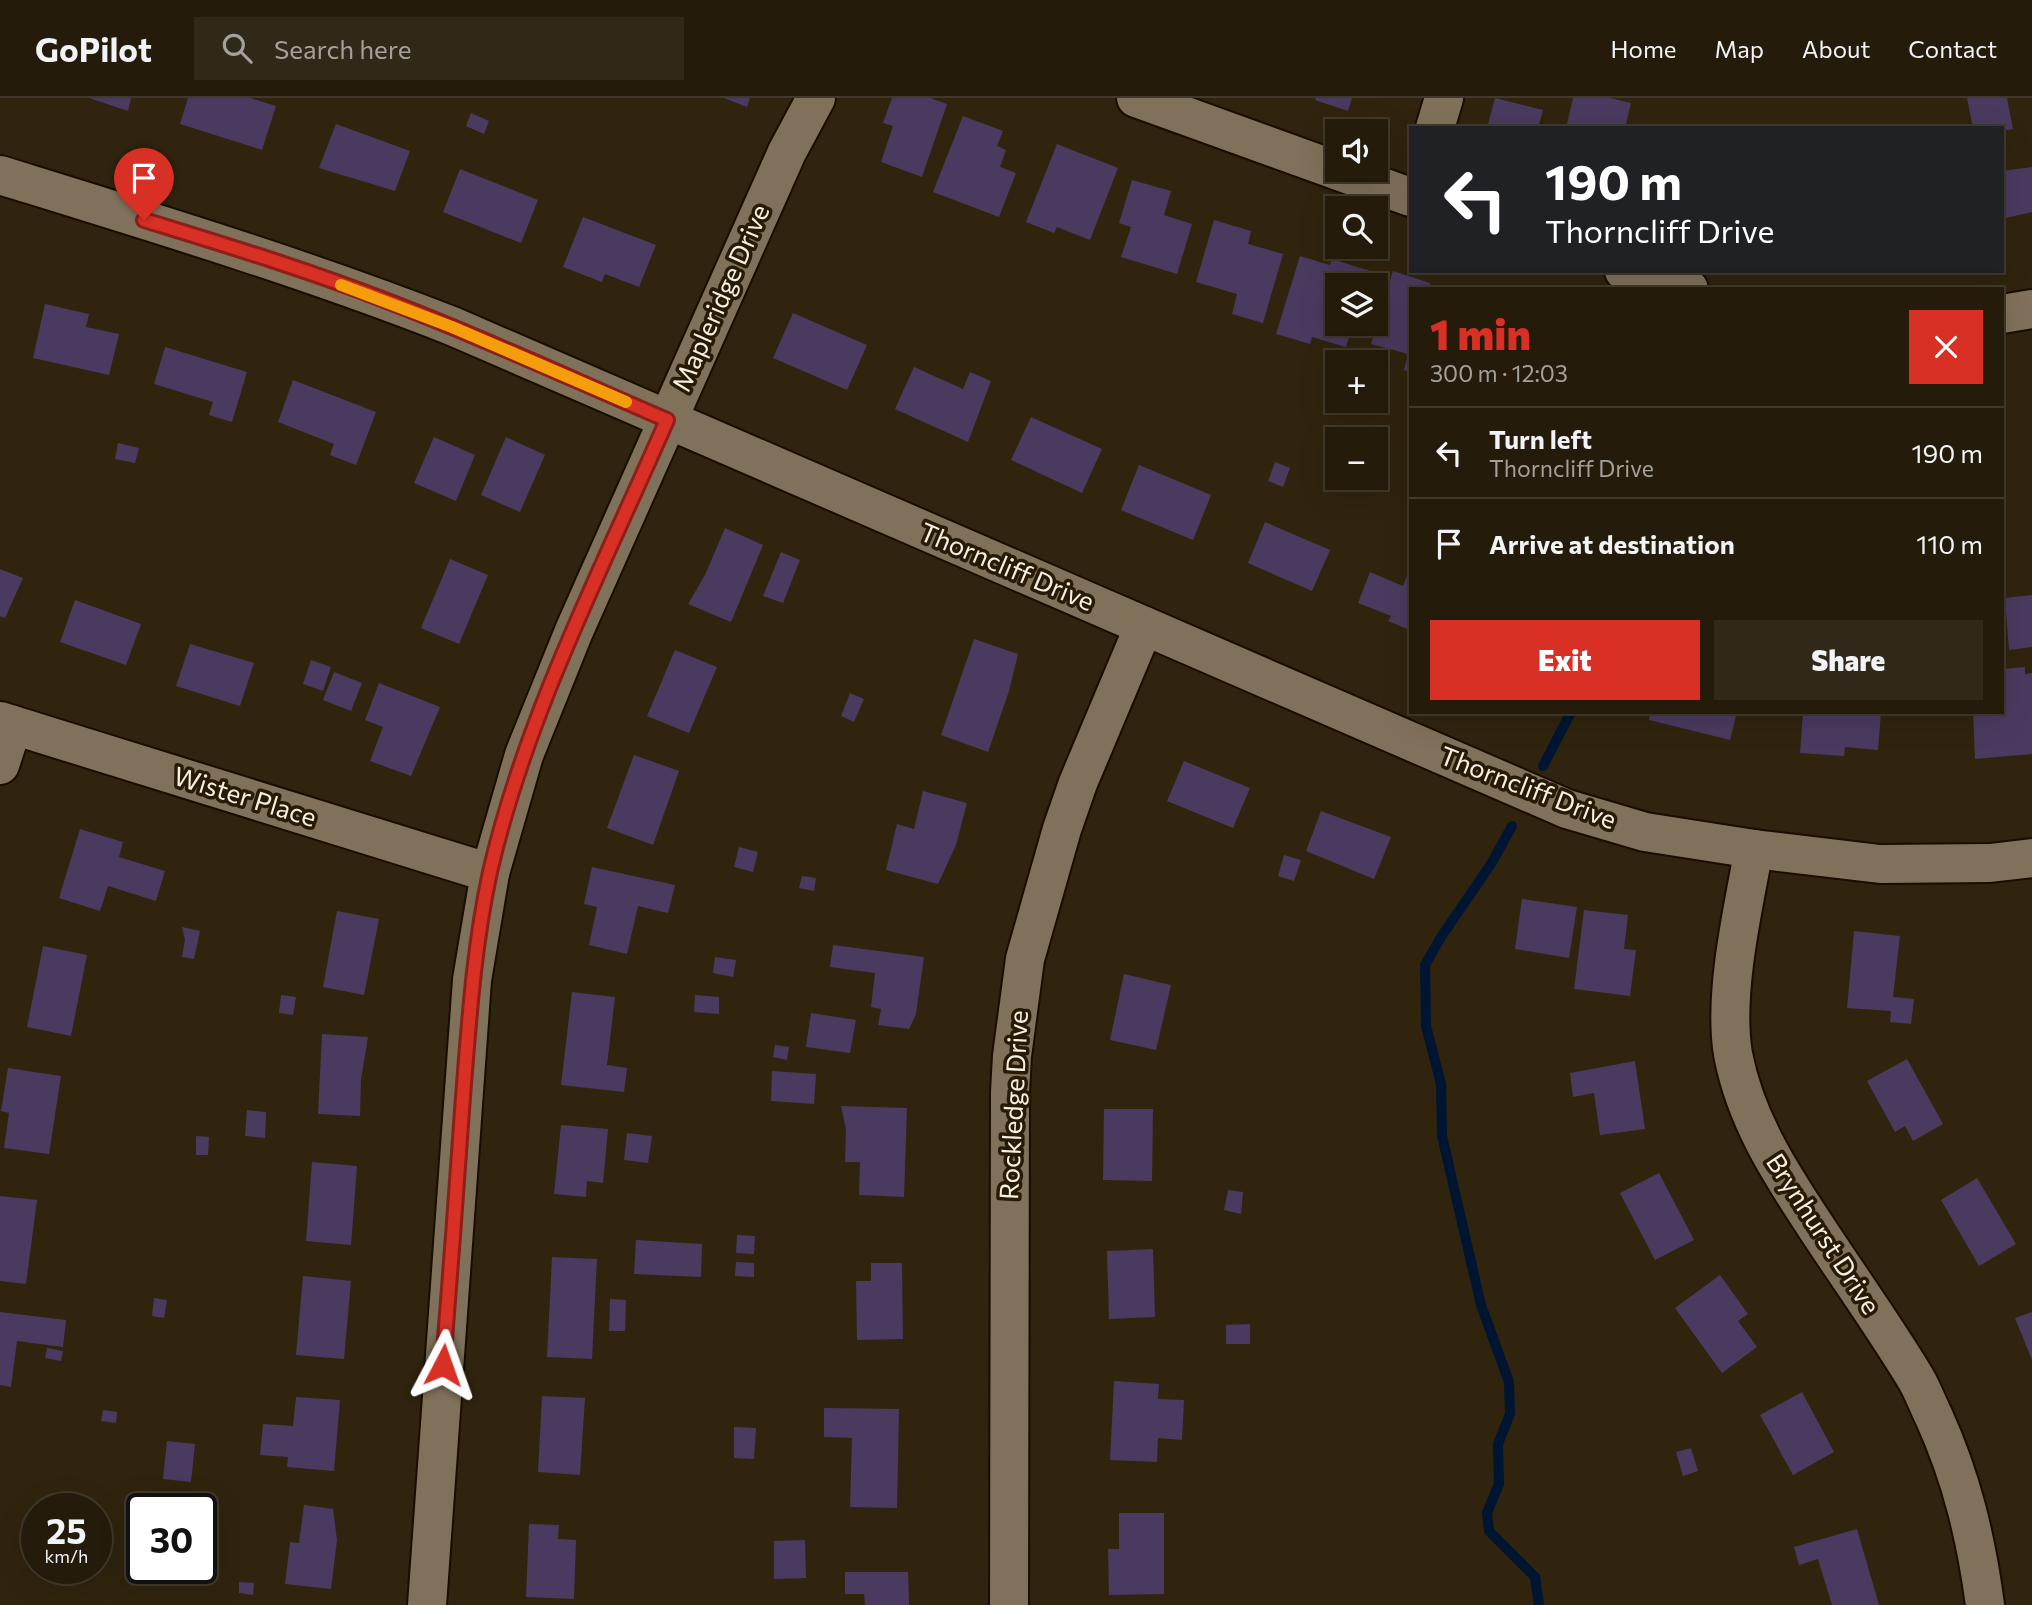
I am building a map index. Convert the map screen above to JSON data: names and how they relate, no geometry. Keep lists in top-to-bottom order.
{
  "streets": {
    "street": [
      "Mapleridge Drive",
      "Thorncliff Drive",
      "Wister Place",
      "Rockledge Drive",
      "Brynhurst Drive"
    ]
  },
  "crossings": [
    ["Mapleridge Drive", "Thorncliff Drive"],
    ["Mapleridge Drive", "Wister Place"],
    ["Thorncliff Drive", "Rockledge Drive"],
    ["Thorncliff Drive", "Brynhurst Drive"]
  ],
  "page": {
    "header": "GoPilot",
    "search": "Search here",
    "nav": [
      "Home",
      "Map",
      "About",
      "Contact"
    ],
    "map_buttons": ["+", "−"],
    "turn": ["190 m", "Thorncliff Drive"],
    "heading": ["1 min", "300 m · 12:03"],
    "list": [
      {
        "name": "Turn left",
        "note": "Thorncliff Drive",
        "value": "190 m"
      },
      {
        "name": "Arrive at destination",
        "value": "110 m"
      }
    ],
    "buttons": ["Exit", "Share"],
    "speed": "25 km/h",
    "limit": "30"
  }
}
